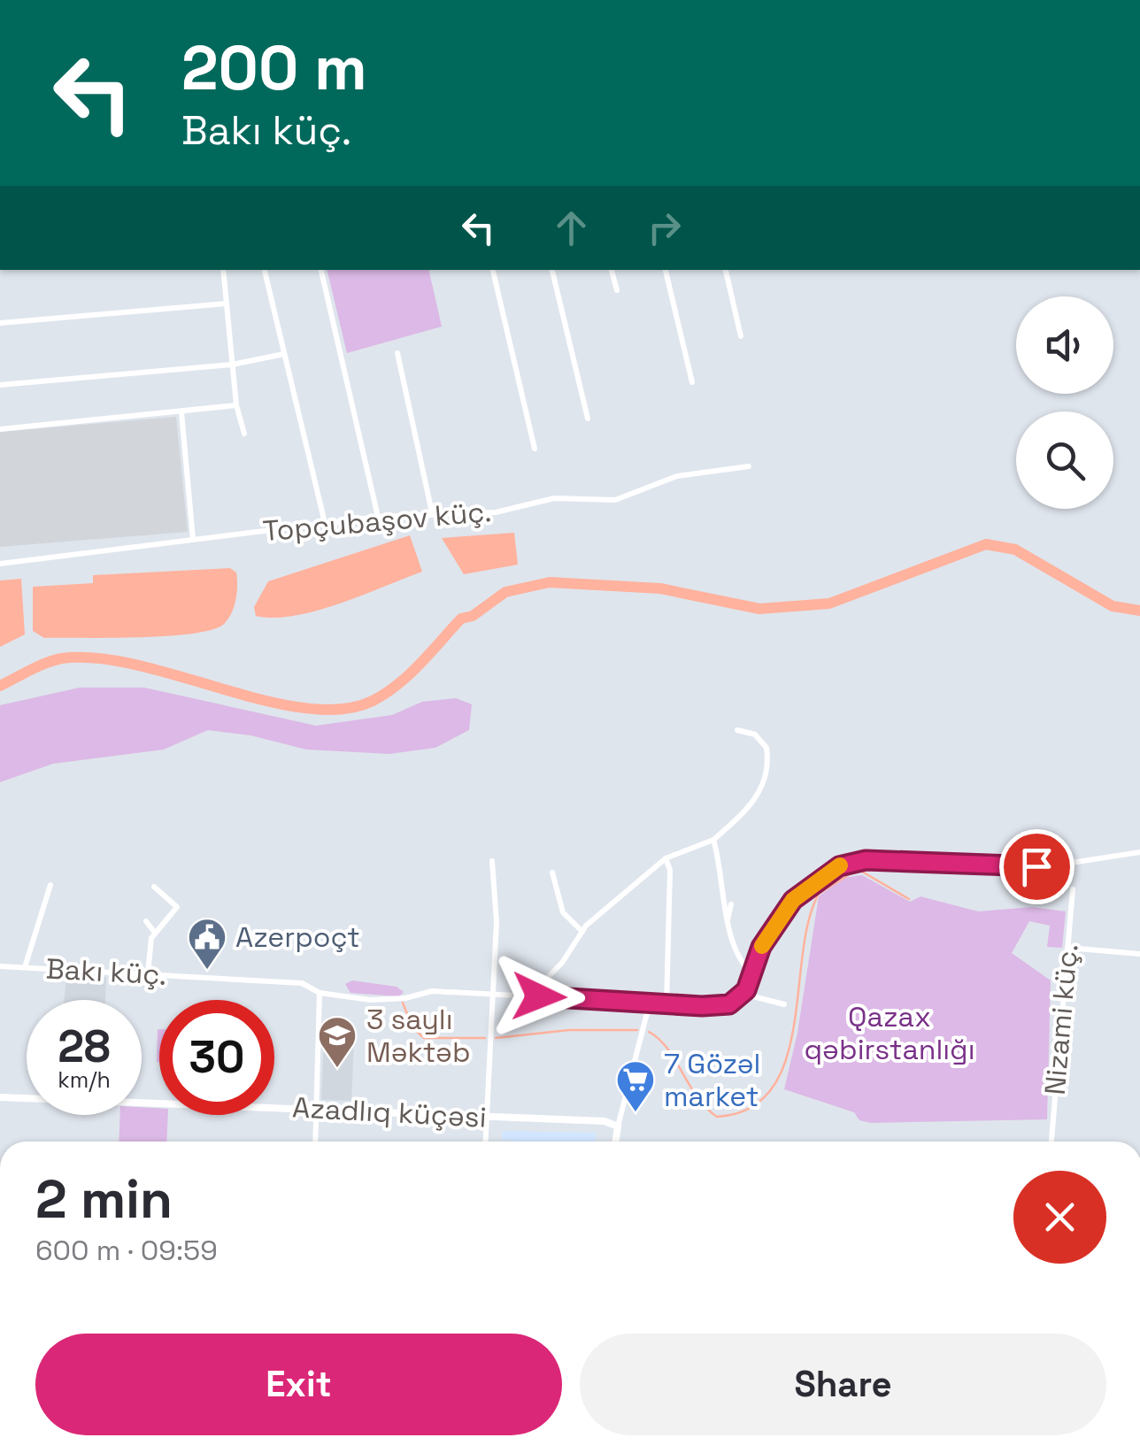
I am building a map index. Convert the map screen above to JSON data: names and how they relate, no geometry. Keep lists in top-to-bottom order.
{
  "streets": {
    "street": [
      "Topçubaşov küç.",
      "Bakı küç.",
      "Nizami küç.",
      "Azadlıq küçəsi"
    ]
  },
  "parks": ["Qazax qəbirstanlığı"],
  "places": {
    "public building": ["Azerpoçt"],
    "school or university": ["3 saylı Məktəb"],
    "supermarket": ["7 Gözəl market"]
  },
  "page": {
    "turn": ["200 m", "Bakı küç."],
    "speed": "28 km/h",
    "limit": "30",
    "heading": ["2 min", "600 m · 09:59"],
    "buttons": ["Exit", "Share"]
  }
}
